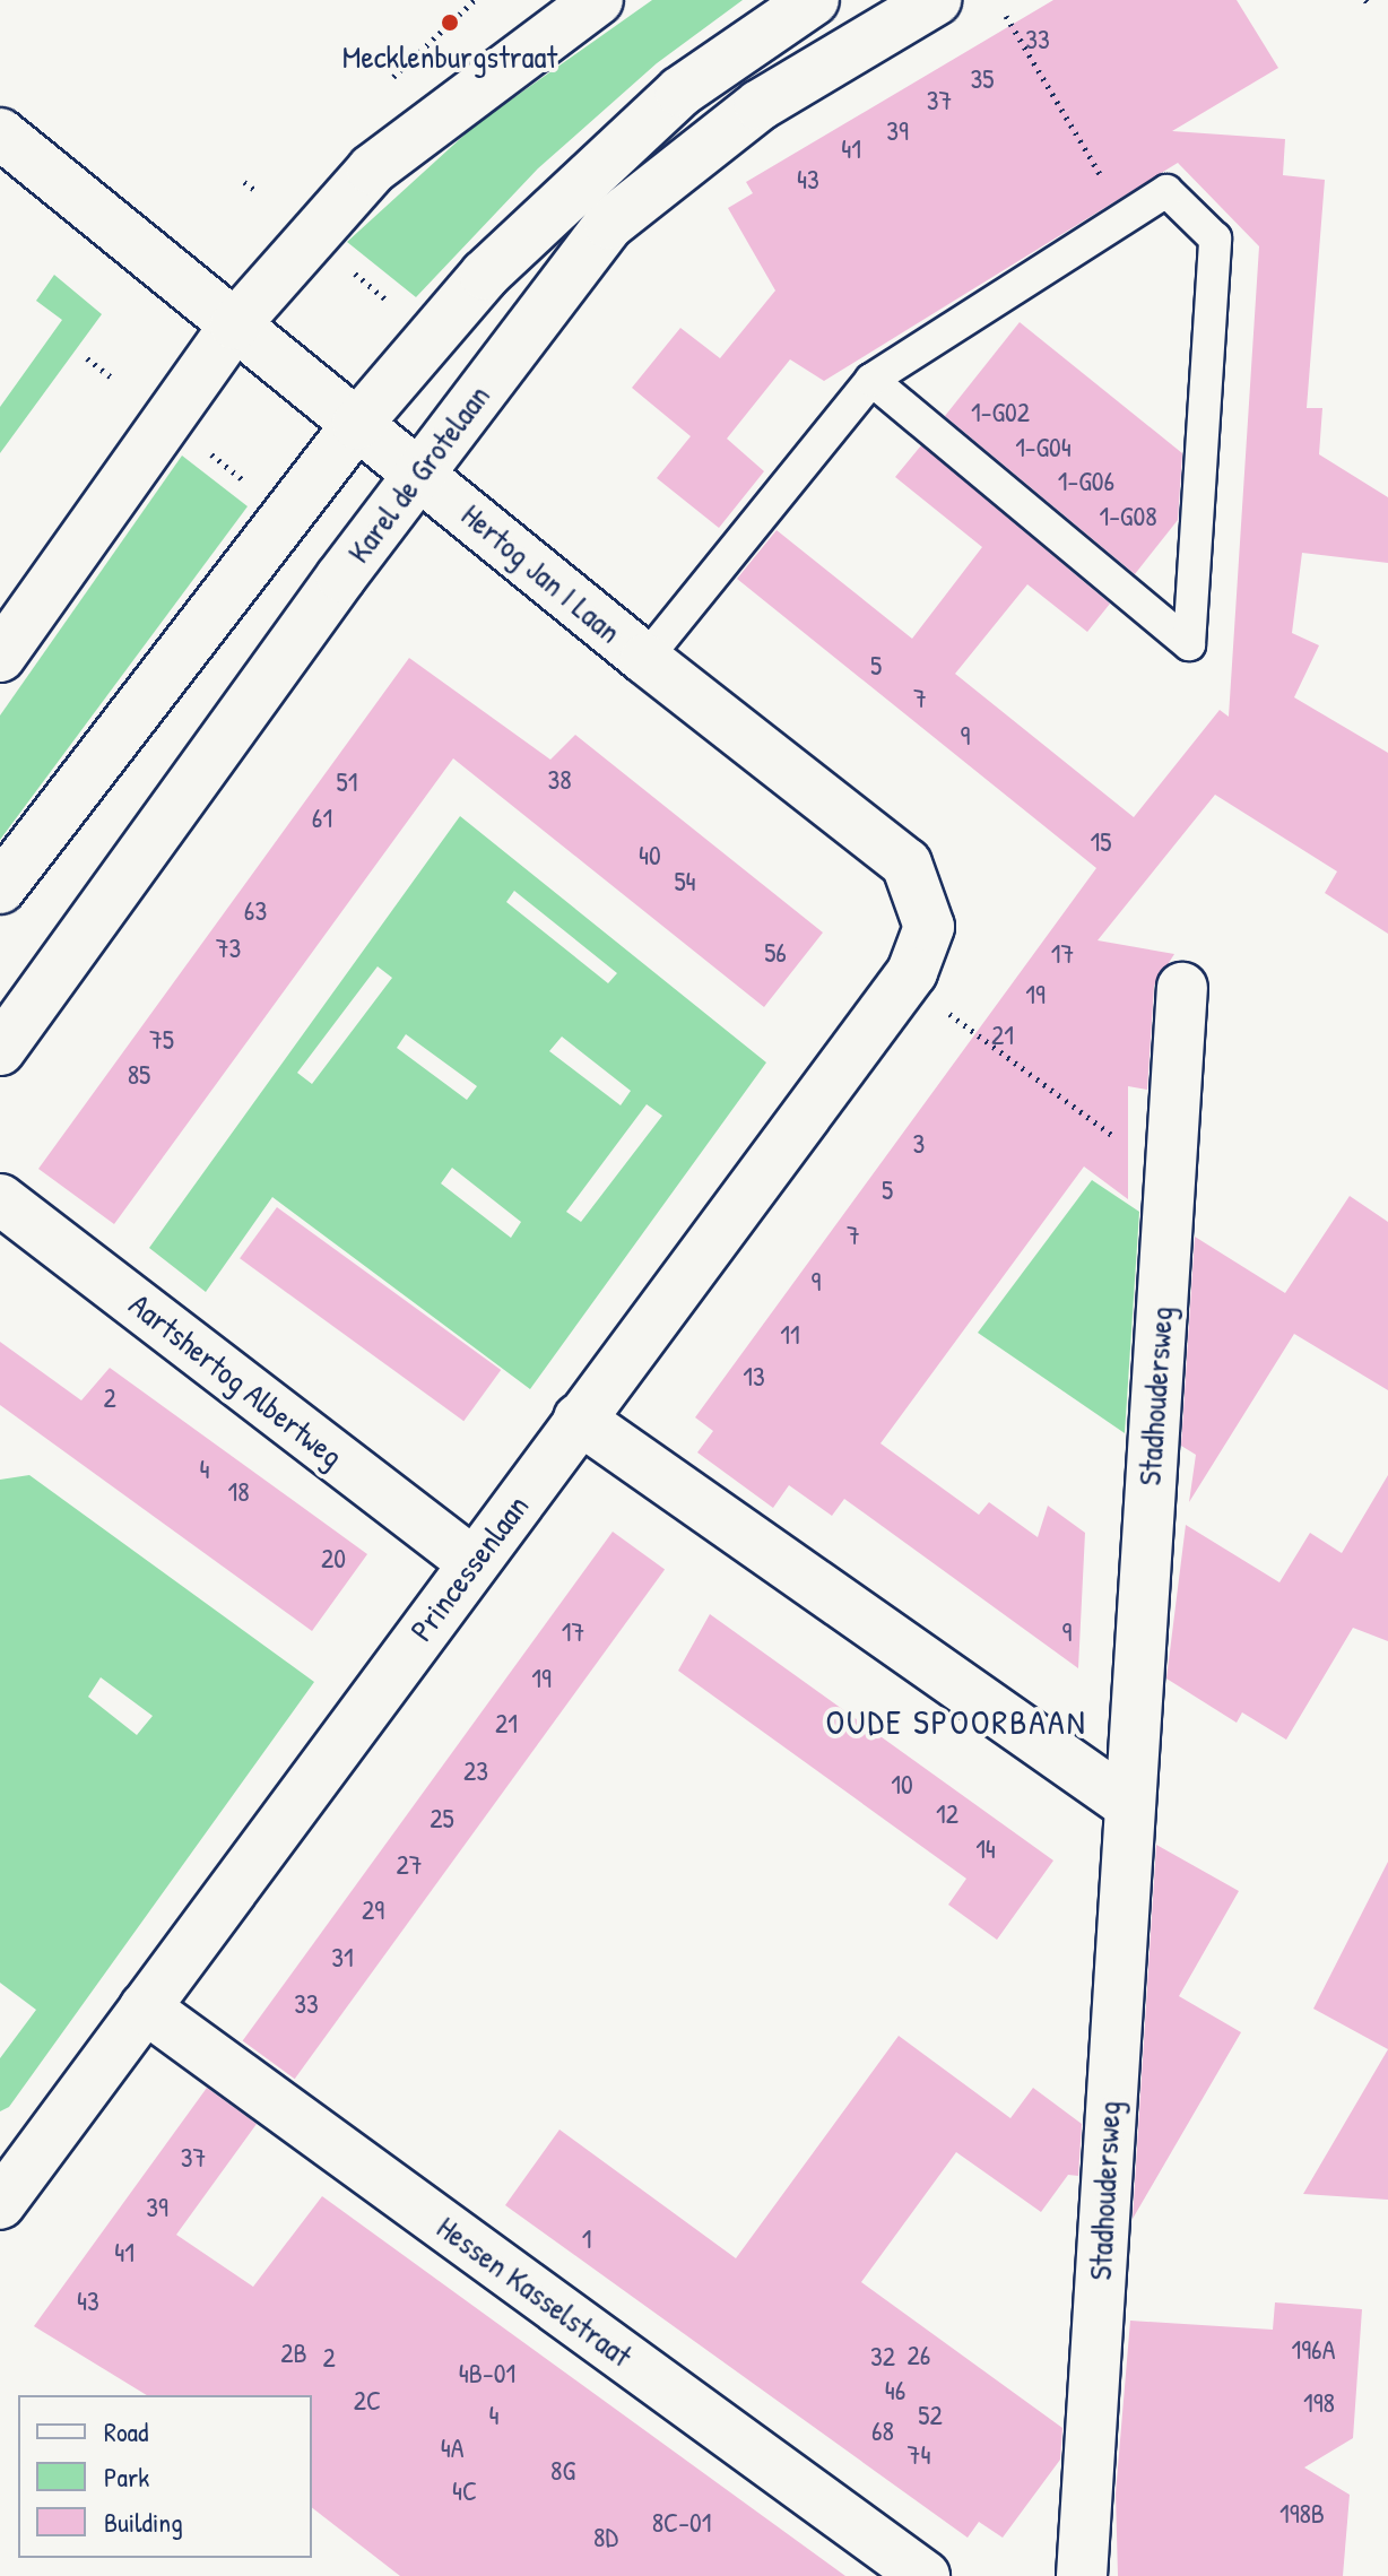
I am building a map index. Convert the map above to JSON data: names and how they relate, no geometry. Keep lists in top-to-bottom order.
{
  "streets": {
    "street": [
      "Karel de Grotelaan",
      "Hertog Jan I Laan",
      "Aartshertog Albertweg",
      "Stadhoudersweg",
      "Princessenlaan",
      "Hessen Kasselstraat"
    ]
  },
  "crossings": [
    ["Karel de Grotelaan", "Hertog Jan I Laan"],
    ["Hertog Jan I Laan", "Princessenlaan"],
    ["Aartshertog Albertweg", "Princessenlaan"],
    ["Princessenlaan", "Hessen Kasselstraat"]
  ],
  "districts": ["OUDE SPOORBAAN"],
  "places": ["Mecklenburgstraat"],
  "house_numbers": [
    "33",
    "35",
    "37",
    "39",
    "41",
    "43",
    "1-G02",
    "1-G04",
    "1-G06",
    "1-G08",
    "5",
    "7",
    "9",
    "38",
    "51",
    "61",
    "15",
    "40",
    "54",
    "63",
    "73",
    "56",
    "17",
    "19",
    "21",
    "75",
    "85",
    "3",
    "5",
    "7",
    "9",
    "11",
    "13",
    "2",
    "4",
    "18",
    "20",
    "17",
    "9",
    "19",
    "21",
    "23",
    "10",
    "12",
    "25",
    "14",
    "27",
    "29",
    "31",
    "33",
    "37",
    "39",
    "1",
    "41",
    "43",
    "196A",
    "2B",
    "26",
    "32",
    "2",
    "4B-01",
    "46",
    "2C",
    "198",
    "4",
    "52",
    "68",
    "4A",
    "74",
    "8G",
    "4C",
    "198B",
    "8C-01",
    "8D"
  ],
  "legend": ["Road", "Park", "Building"]
}
